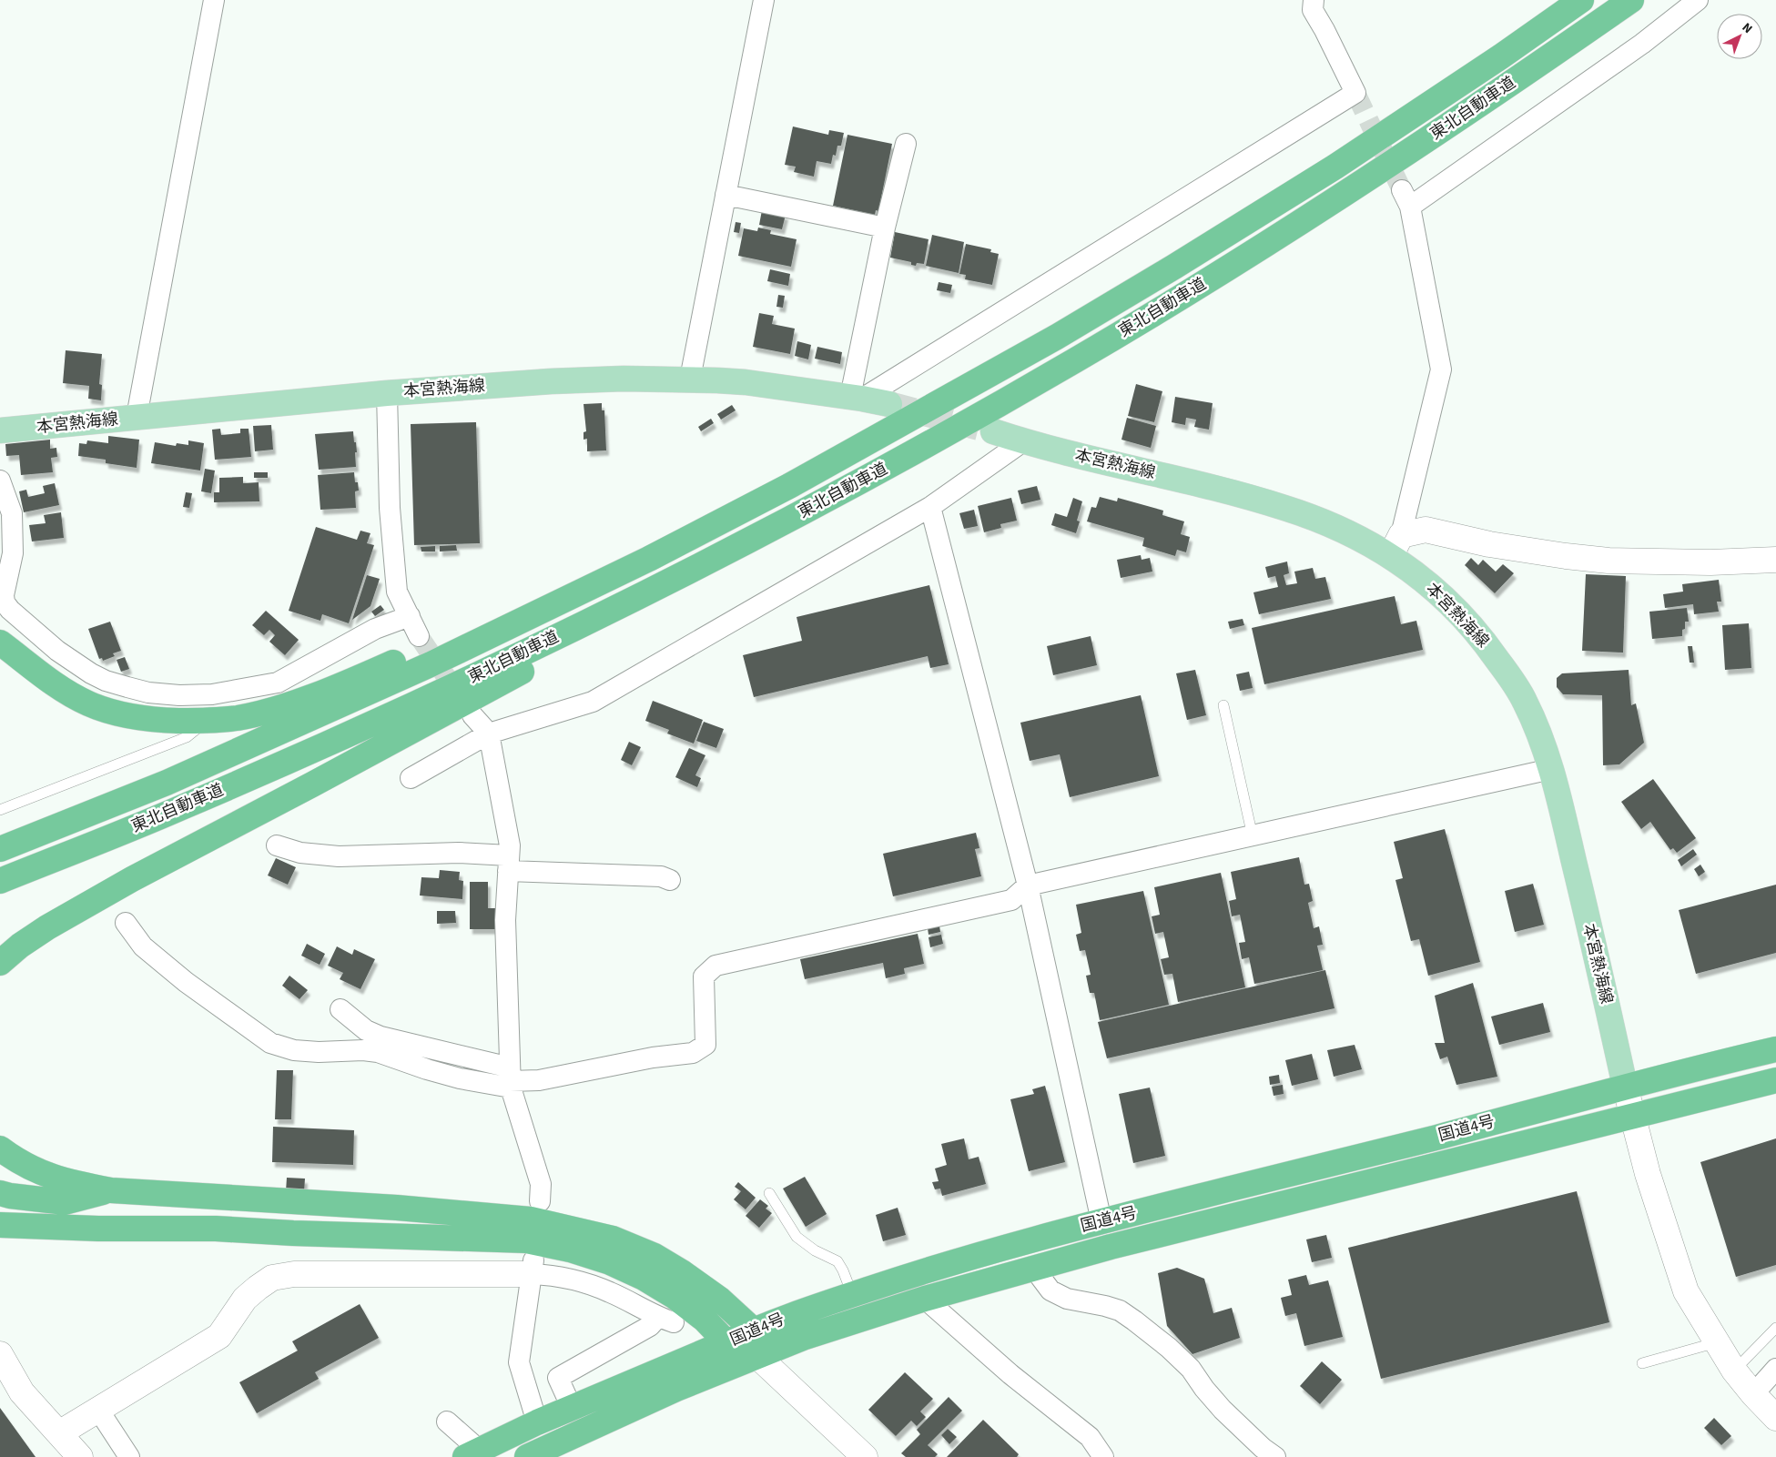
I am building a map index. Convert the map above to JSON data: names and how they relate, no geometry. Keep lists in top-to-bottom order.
{
  "streets": {
    "highway": ["東北自動車道", "国道4号"],
    "main road": ["本宮熱海線"]
  },
  "crossings": [
    ["本宮熱海線", "国道4号"]
  ],
  "north": "top right"
}
